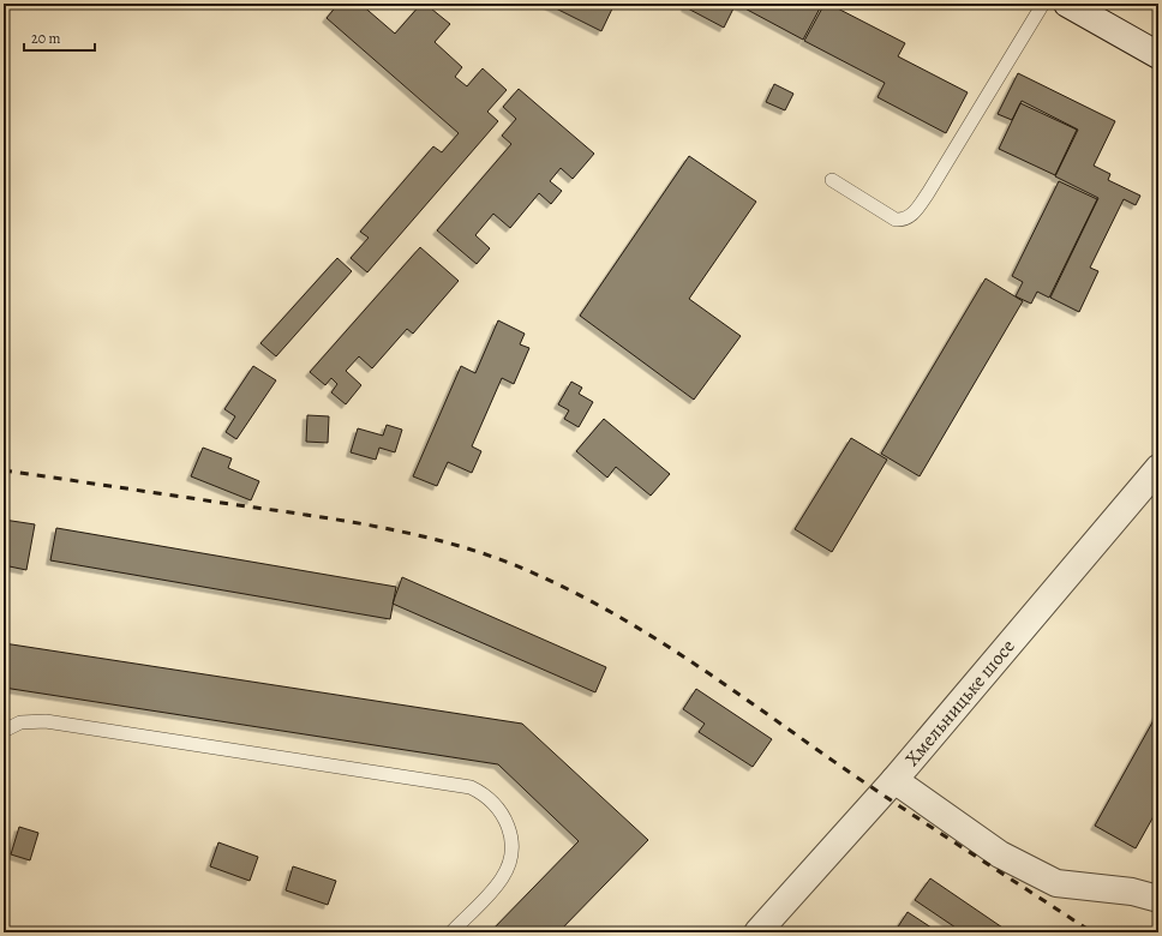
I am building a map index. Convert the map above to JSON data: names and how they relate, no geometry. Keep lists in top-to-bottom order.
{
  "streets": {
    "street": ["Хмельницьке шосе"]
  },
  "scale_bar": "20 m"
}
